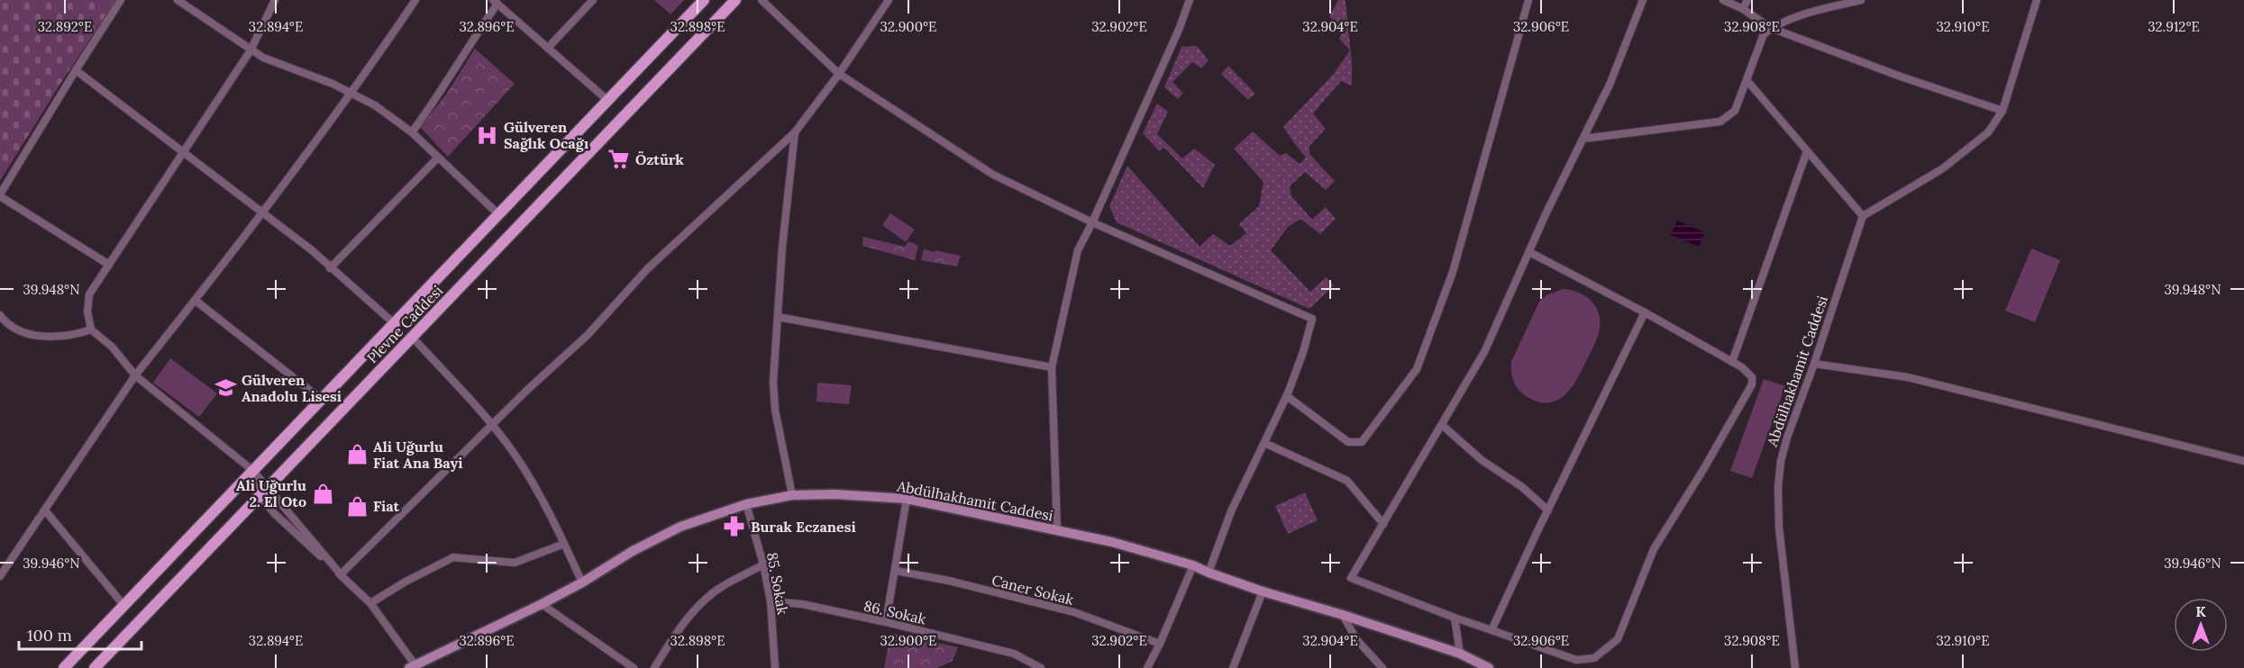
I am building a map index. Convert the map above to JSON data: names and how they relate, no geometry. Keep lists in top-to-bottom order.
{
  "streets": {
    "main road": ["Plevne Caddesi", "Abdülhakhamit Caddesi"],
    "street": ["85. Sokak", "Caner Sokak", "86. Sokak"]
  },
  "crossings": [
    ["Abdülhakhamit Caddesi", "85. Sokak"],
    ["85. Sokak", "86. Sokak"]
  ],
  "places": {
    "hospital": ["Gülveren Sağlık Ocağı"],
    "supermarket": ["Öztürk"],
    "school or university": ["Gülveren Anadolu Lisesi"],
    "shop": ["Ali Uğurlu Fiat Ana Bayi", "Ali Uğurlu 2. El Oto", "Fiat"],
    "pharmacy": ["Burak Eczanesi"]
  },
  "scale_bar": "100 m",
  "north": "top",
  "coordinates": [
    "32.892°E",
    "32.894°E",
    "32.896°E",
    "32.898°E",
    "32.900°E",
    "32.902°E",
    "32.904°E",
    "32.906°E",
    "32.908°E",
    "32.910°E",
    "32.912°E",
    "39.948°N",
    "39.946°N"
  ]
}
